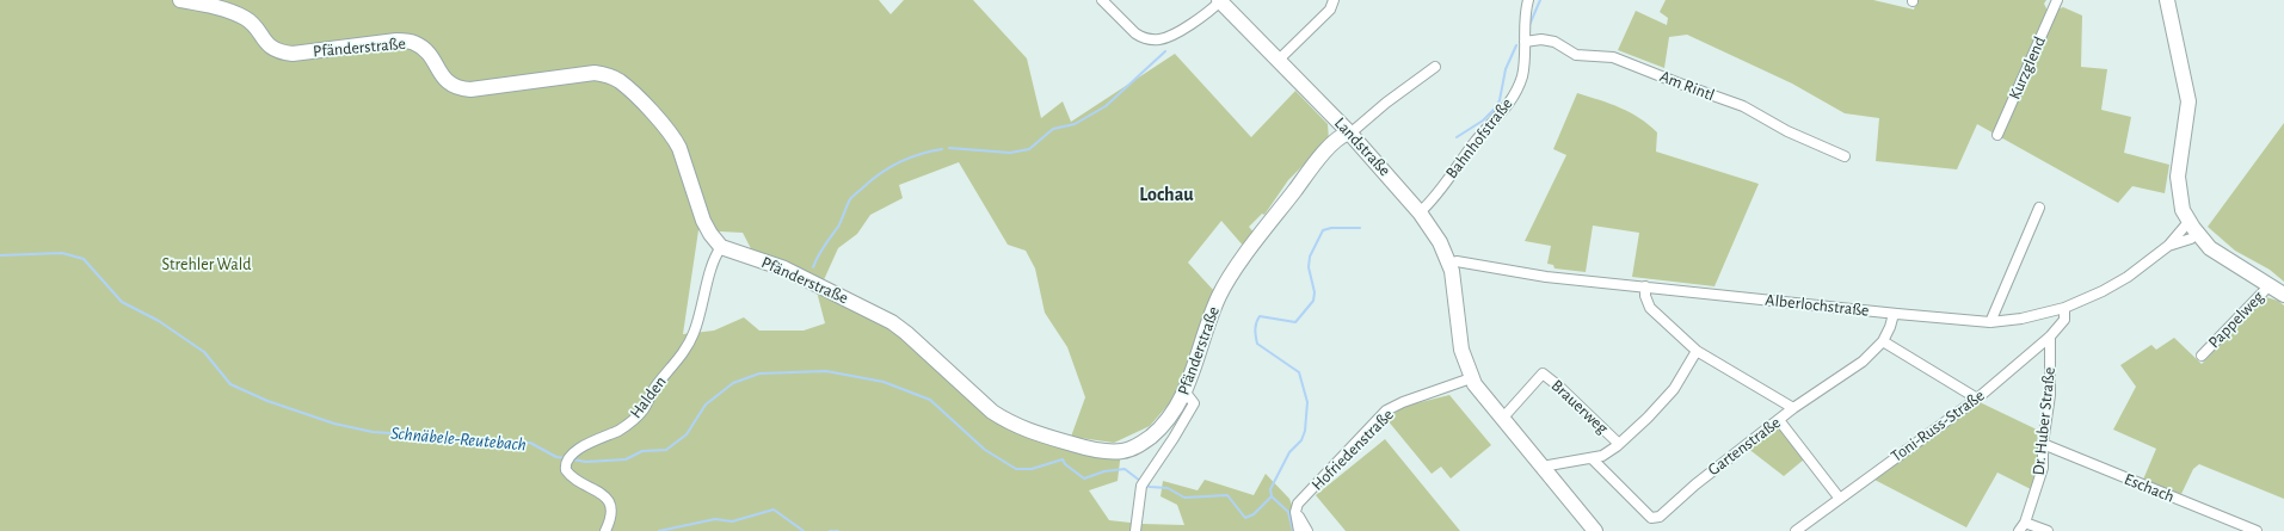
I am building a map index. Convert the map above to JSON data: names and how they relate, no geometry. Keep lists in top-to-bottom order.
{
  "streets": {
    "street": [
      "Pfänderstraße",
      "Kurzglend",
      "Am Rintl",
      "Bahnhofstraße",
      "Landstraße",
      "Alberlochstraße",
      "Pappelweg",
      "Halden",
      "Brauerweg",
      "Dr. Huber Straße",
      "Toni-Russ-Straße",
      "Gartenstraße",
      "Hofriedenstraße",
      "Eschach"
    ]
  },
  "crossings": [
    ["Pfänderstraße", "Landstraße"],
    ["Pfänderstraße", "Halden"],
    ["Am Rintl", "Bahnhofstraße"],
    ["Bahnhofstraße", "Landstraße"],
    ["Landstraße", "Alberlochstraße"],
    ["Landstraße", "Hofriedenstraße"],
    ["Alberlochstraße", "Toni-Russ-Straße"],
    ["Alberlochstraße", "Gartenstraße"],
    ["Dr. Huber Straße", "Toni-Russ-Straße"],
    ["Dr. Huber Straße", "Eschach"]
  ],
  "districts": ["Lochau"],
  "water": ["Schnäbele-Reutebach"],
  "parks": ["Strehler Wald"]
}
